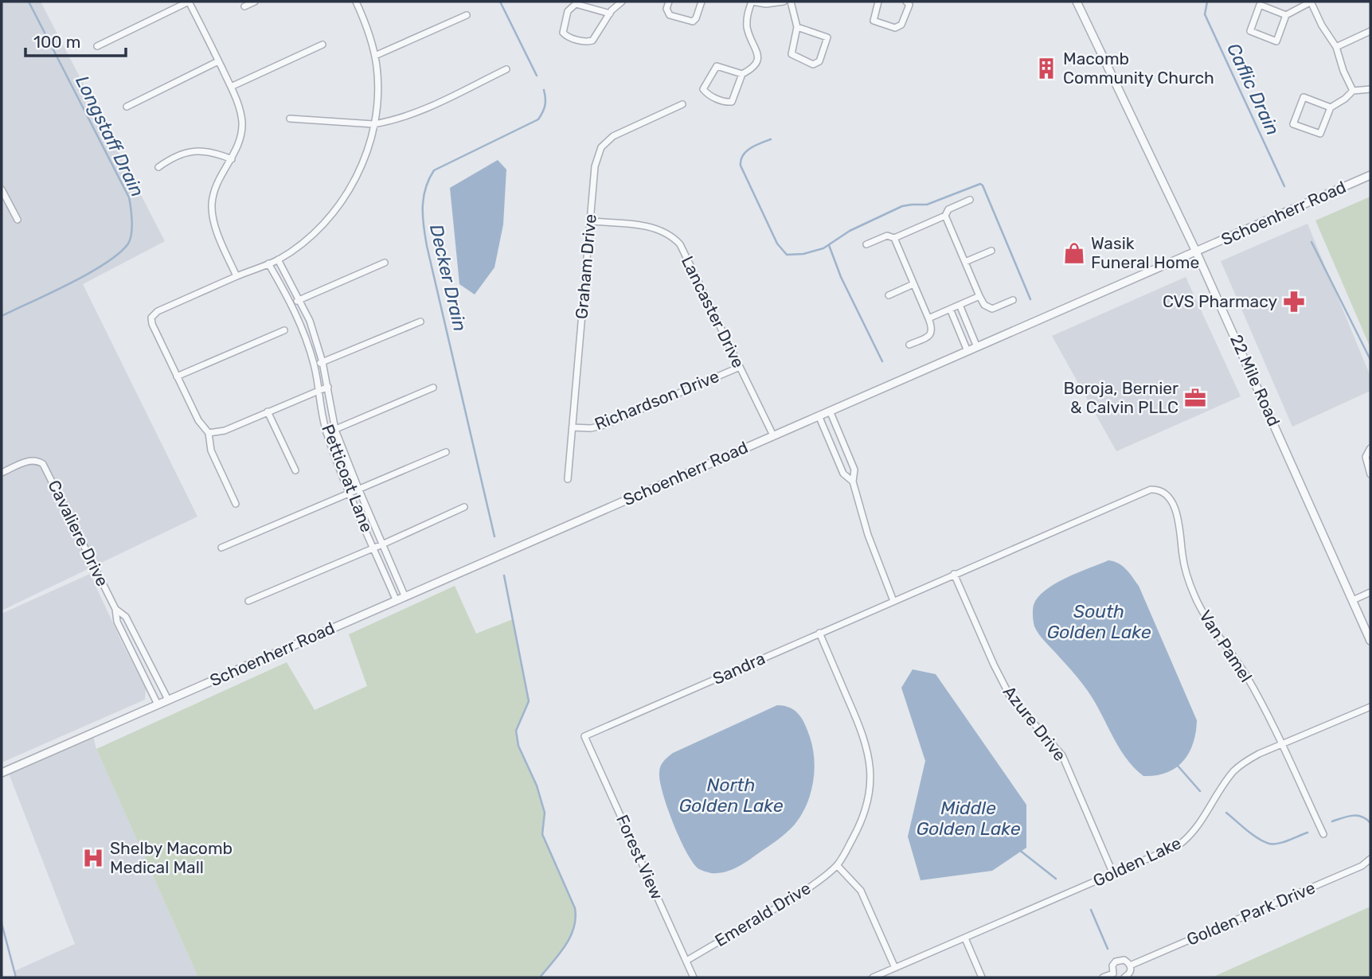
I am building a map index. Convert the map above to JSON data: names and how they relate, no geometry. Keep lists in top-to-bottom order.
{
  "streets": {
    "street": [
      "Schoenherr Road",
      "Graham Drive",
      "Lancaster Drive",
      "22 Mile Road",
      "Richardson Drive",
      "Petticoat Lane",
      "Cavaliere Drive",
      "Van Pamel",
      "Sandra",
      "Azure Drive",
      "Forest View",
      "Golden Lake",
      "Golden Park Drive",
      "Emerald Drive"
    ]
  },
  "crossings": [
    ["Schoenherr Road", "Lancaster Drive"],
    ["Schoenherr Road", "22 Mile Road"],
    ["Schoenherr Road", "Petticoat Lane"],
    ["Schoenherr Road", "Cavaliere Drive"],
    ["Graham Drive", "Lancaster Drive"],
    ["Graham Drive", "Richardson Drive"],
    ["Lancaster Drive", "Richardson Drive"],
    ["Van Pamel", "Sandra"],
    ["Van Pamel", "Azure Drive"],
    ["Van Pamel", "Golden Lake"],
    ["Sandra", "Azure Drive"],
    ["Sandra", "Forest View"],
    ["Azure Drive", "Golden Lake"],
    ["Forest View", "Emerald Drive"]
  ],
  "water": [
    "Caflic Drain",
    "Longstaff Drain",
    "Decker Drain",
    "South Golden Lake",
    "North Golden Lake",
    "Middle Golden Lake"
  ],
  "places": {
    "building": ["Macomb Community Church"],
    "shop": ["Wasik Funeral Home"],
    "pharmacy": ["CVS Pharmacy"],
    "office": ["Boroja, Bernier & Calvin PLLC"],
    "hospital": ["Shelby Macomb Medical Mall"]
  },
  "scale_bar": "100 m"
}
